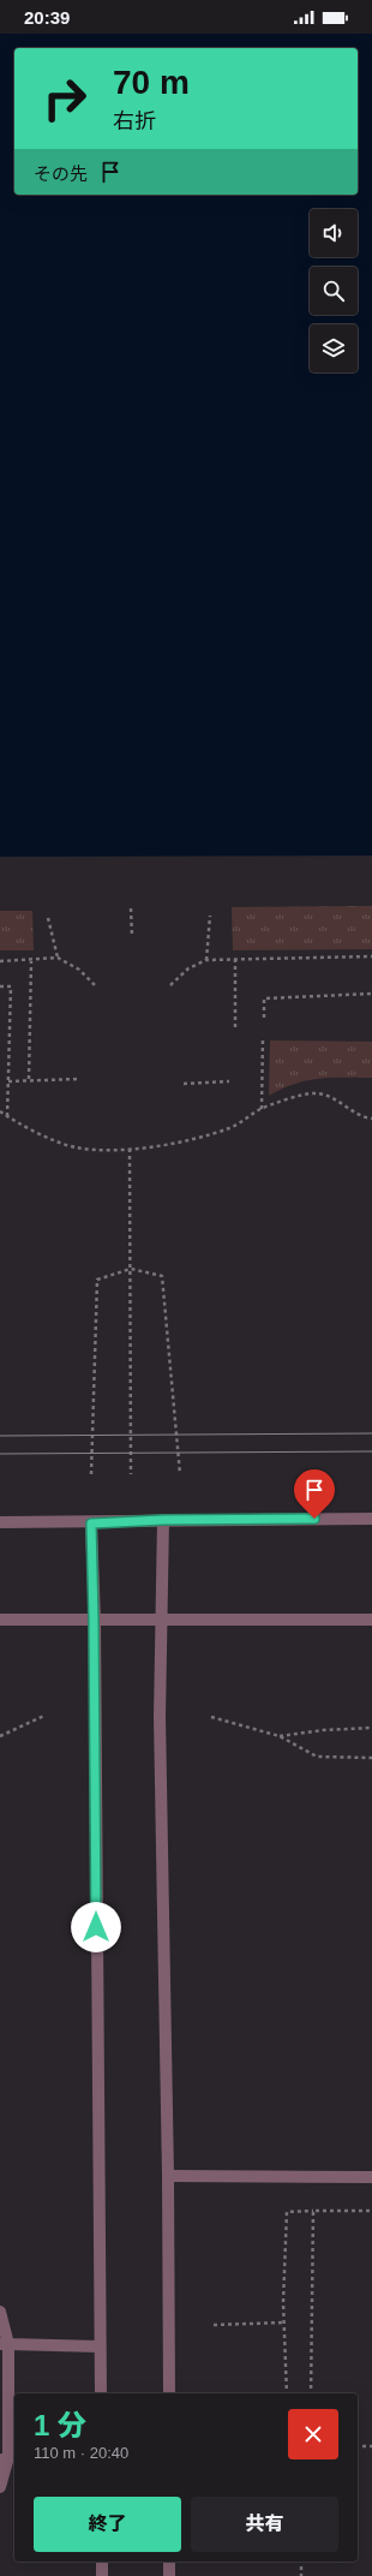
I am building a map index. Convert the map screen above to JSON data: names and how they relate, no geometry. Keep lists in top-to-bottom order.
{
  "page": {
    "status": "20:39",
    "turn": ["70 m", "右折"],
    "then": "その先",
    "heading": ["1 分", "110 m · 20:40"],
    "buttons": ["終了", "共有"]
  }
}
